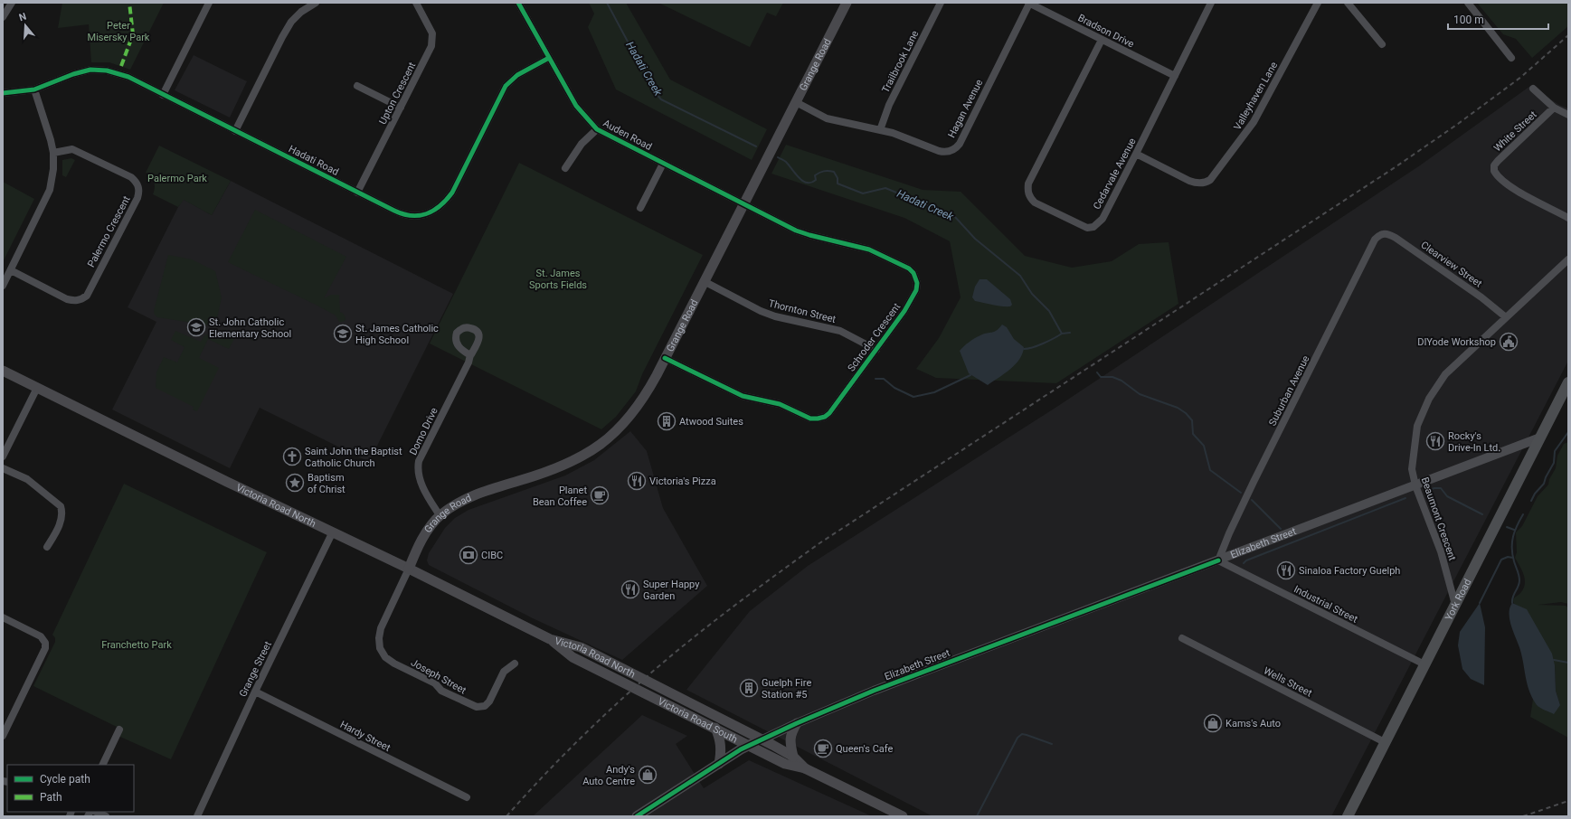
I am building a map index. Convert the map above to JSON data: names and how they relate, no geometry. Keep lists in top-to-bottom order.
{
  "streets": {
    "main road": [
      "Grange Road",
      "Victoria Road North",
      "Elizabeth Street",
      "York Road",
      "Victoria Road South"
    ],
    "street": [
      "Bradson Drive",
      "Trailbrook Lane",
      "Upton Crescent",
      "Valleyhaven Lane",
      "Hagan Avenue",
      "White Street",
      "Auden Road",
      "Hadati Road",
      "Cedarvale Avenue",
      "Palermo Crescent",
      "Clearview Street",
      "Thornton Street",
      "Schroder Crescent",
      "Suburban Avenue",
      "Domo Drive",
      "Beaumont Crescent",
      "Industrial Street",
      "Grange Street",
      "Joseph Street",
      "Wells Street",
      "Hardy Street"
    ]
  },
  "crossings": [
    ["Bradson Drive", "Hagan Avenue"],
    ["Bradson Drive", "Cedarvale Avenue"],
    ["Trailbrook Lane", "Hagan Avenue"],
    ["Grange Road", "Hagan Avenue"],
    ["Grange Road", "Auden Road"],
    ["Grange Road", "Thornton Street"],
    ["Grange Road", "Schroder Crescent"],
    ["Grange Road", "Domo Drive"],
    ["Grange Road", "Victoria Road North"],
    ["Grange Road", "Joseph Street"],
    ["Upton Crescent", "Hadati Road"],
    ["Valleyhaven Lane", "Cedarvale Avenue"],
    ["Auden Road", "Hadati Road"],
    ["Auden Road", "Schroder Crescent"],
    ["Clearview Street", "Suburban Avenue"],
    ["Clearview Street", "Beaumont Crescent"],
    ["Thornton Street", "Schroder Crescent"],
    ["Suburban Avenue", "Elizabeth Street"],
    ["Suburban Avenue", "Industrial Street"],
    ["Victoria Road North", "Grange Street"],
    ["Victoria Road North", "Joseph Street"],
    ["Victoria Road North", "Victoria Road South"],
    ["Beaumont Crescent", "Elizabeth Street"],
    ["Beaumont Crescent", "York Road"],
    ["Elizabeth Street", "York Road"],
    ["Elizabeth Street", "Industrial Street"],
    ["Elizabeth Street", "Victoria Road South"],
    ["York Road", "Industrial Street"],
    ["York Road", "Wells Street"],
    ["Grange Street", "Hardy Street"]
  ],
  "water": ["Hadati Creek"],
  "parks": [
    "Peter Misersky Park",
    "Palermo Park",
    "St. James Sports Fields",
    "Franchetto Park"
  ],
  "places": {
    "school or university": ["St. John Catholic Elementary School", "St. James Catholic High School"],
    "public building": ["DIYode Workshop"],
    "building": ["Atwood Suites", "Guelph Fire Station #5"],
    "restaurant": [
      "Rocky's Drive-In Ltd.",
      "Victoria's Pizza",
      "Sinaloa Factory Guelph",
      "Super Happy Garden"
    ],
    "church": ["Saint John the Baptist Catholic Church"],
    "place": ["Baptism of Christ"],
    "cafe": ["Planet Bean Coffee", "Queen's Cafe"],
    "bank": ["CIBC"],
    "shop": ["Kams's Auto", "Andy's Auto Centre"]
  },
  "legend": ["Cycle path", "Path"],
  "scale_bar": "100 m",
  "north": "top"
}
